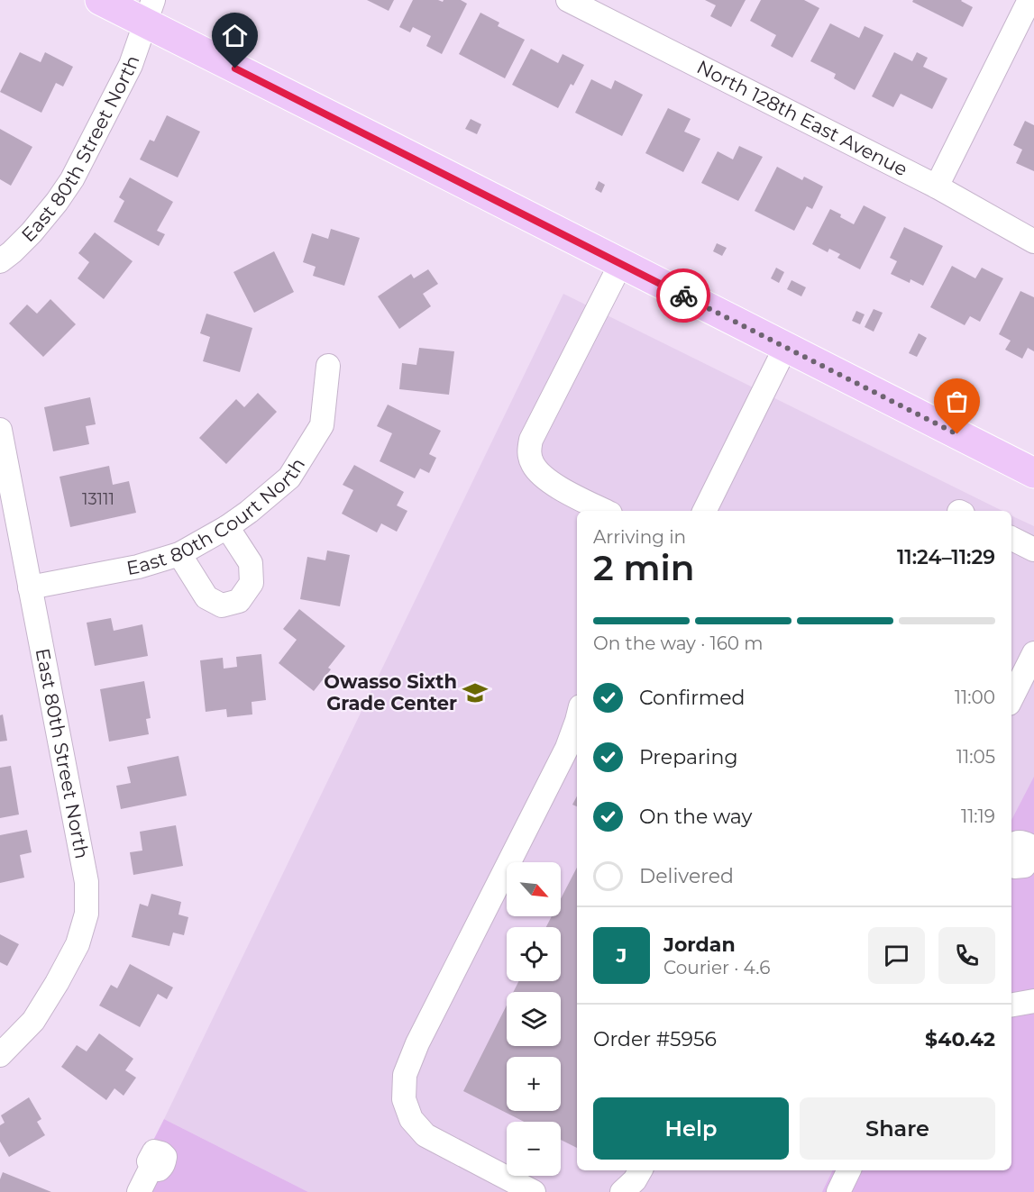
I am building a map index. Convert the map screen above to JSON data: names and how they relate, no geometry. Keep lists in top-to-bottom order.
{
  "streets": {
    "street": ["North 128th East Avenue", "East 80th Street North", "East 80th Court North"]
  },
  "crossings": [
    ["East 80th Street North", "East 80th Court North"]
  ],
  "places": {
    "school or university": ["Owasso Sixth Grade Center"]
  },
  "house_numbers": ["13111"],
  "north": "bottom right",
  "page": {
    "heading": ["2 min", "Arriving in", "11:24–11:29"],
    "panel": [
      "Jordan",
      "Courier · 4.6",
      "Order #5956",
      "$40.42"
    ],
    "bar": "On the way · 160 m",
    "list": [
      ["Confirmed", "11:00"],
      ["Preparing", "11:05"],
      ["On the way", "11:19"],
      "Delivered"
    ],
    "map_buttons": ["+", "−"],
    "round": "J",
    "buttons": ["Help", "Share"]
  }
}
